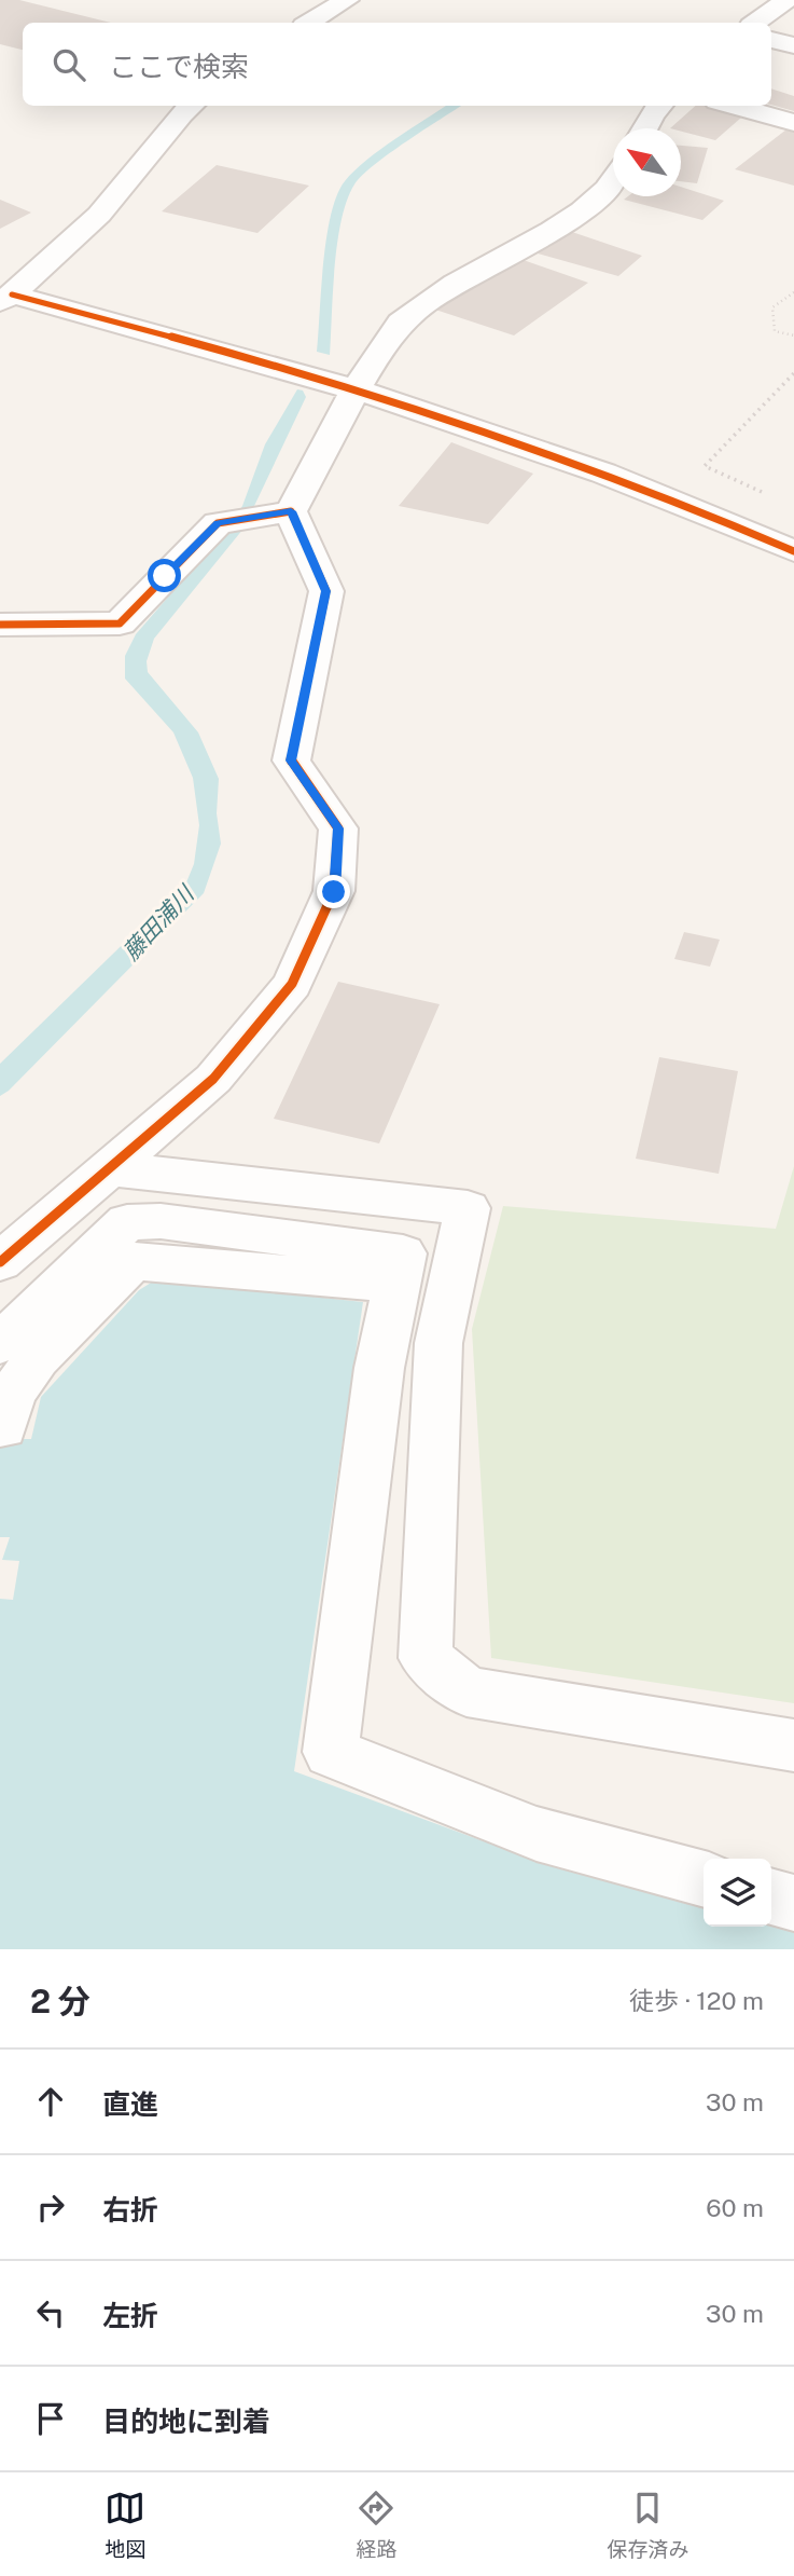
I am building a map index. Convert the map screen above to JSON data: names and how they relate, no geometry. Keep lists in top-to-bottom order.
{
  "water": ["藤田浦川"],
  "north": "top left",
  "page": {
    "search": "ここで検索",
    "heading": ["2 分", "徒歩 · 120 m"],
    "list": [
      ["直進", "30 m"],
      ["右折", "60 m"],
      ["左折", "30 m"],
      "目的地に到着"
    ],
    "nav": ["地図", "経路", "保存済み"]
  }
}
